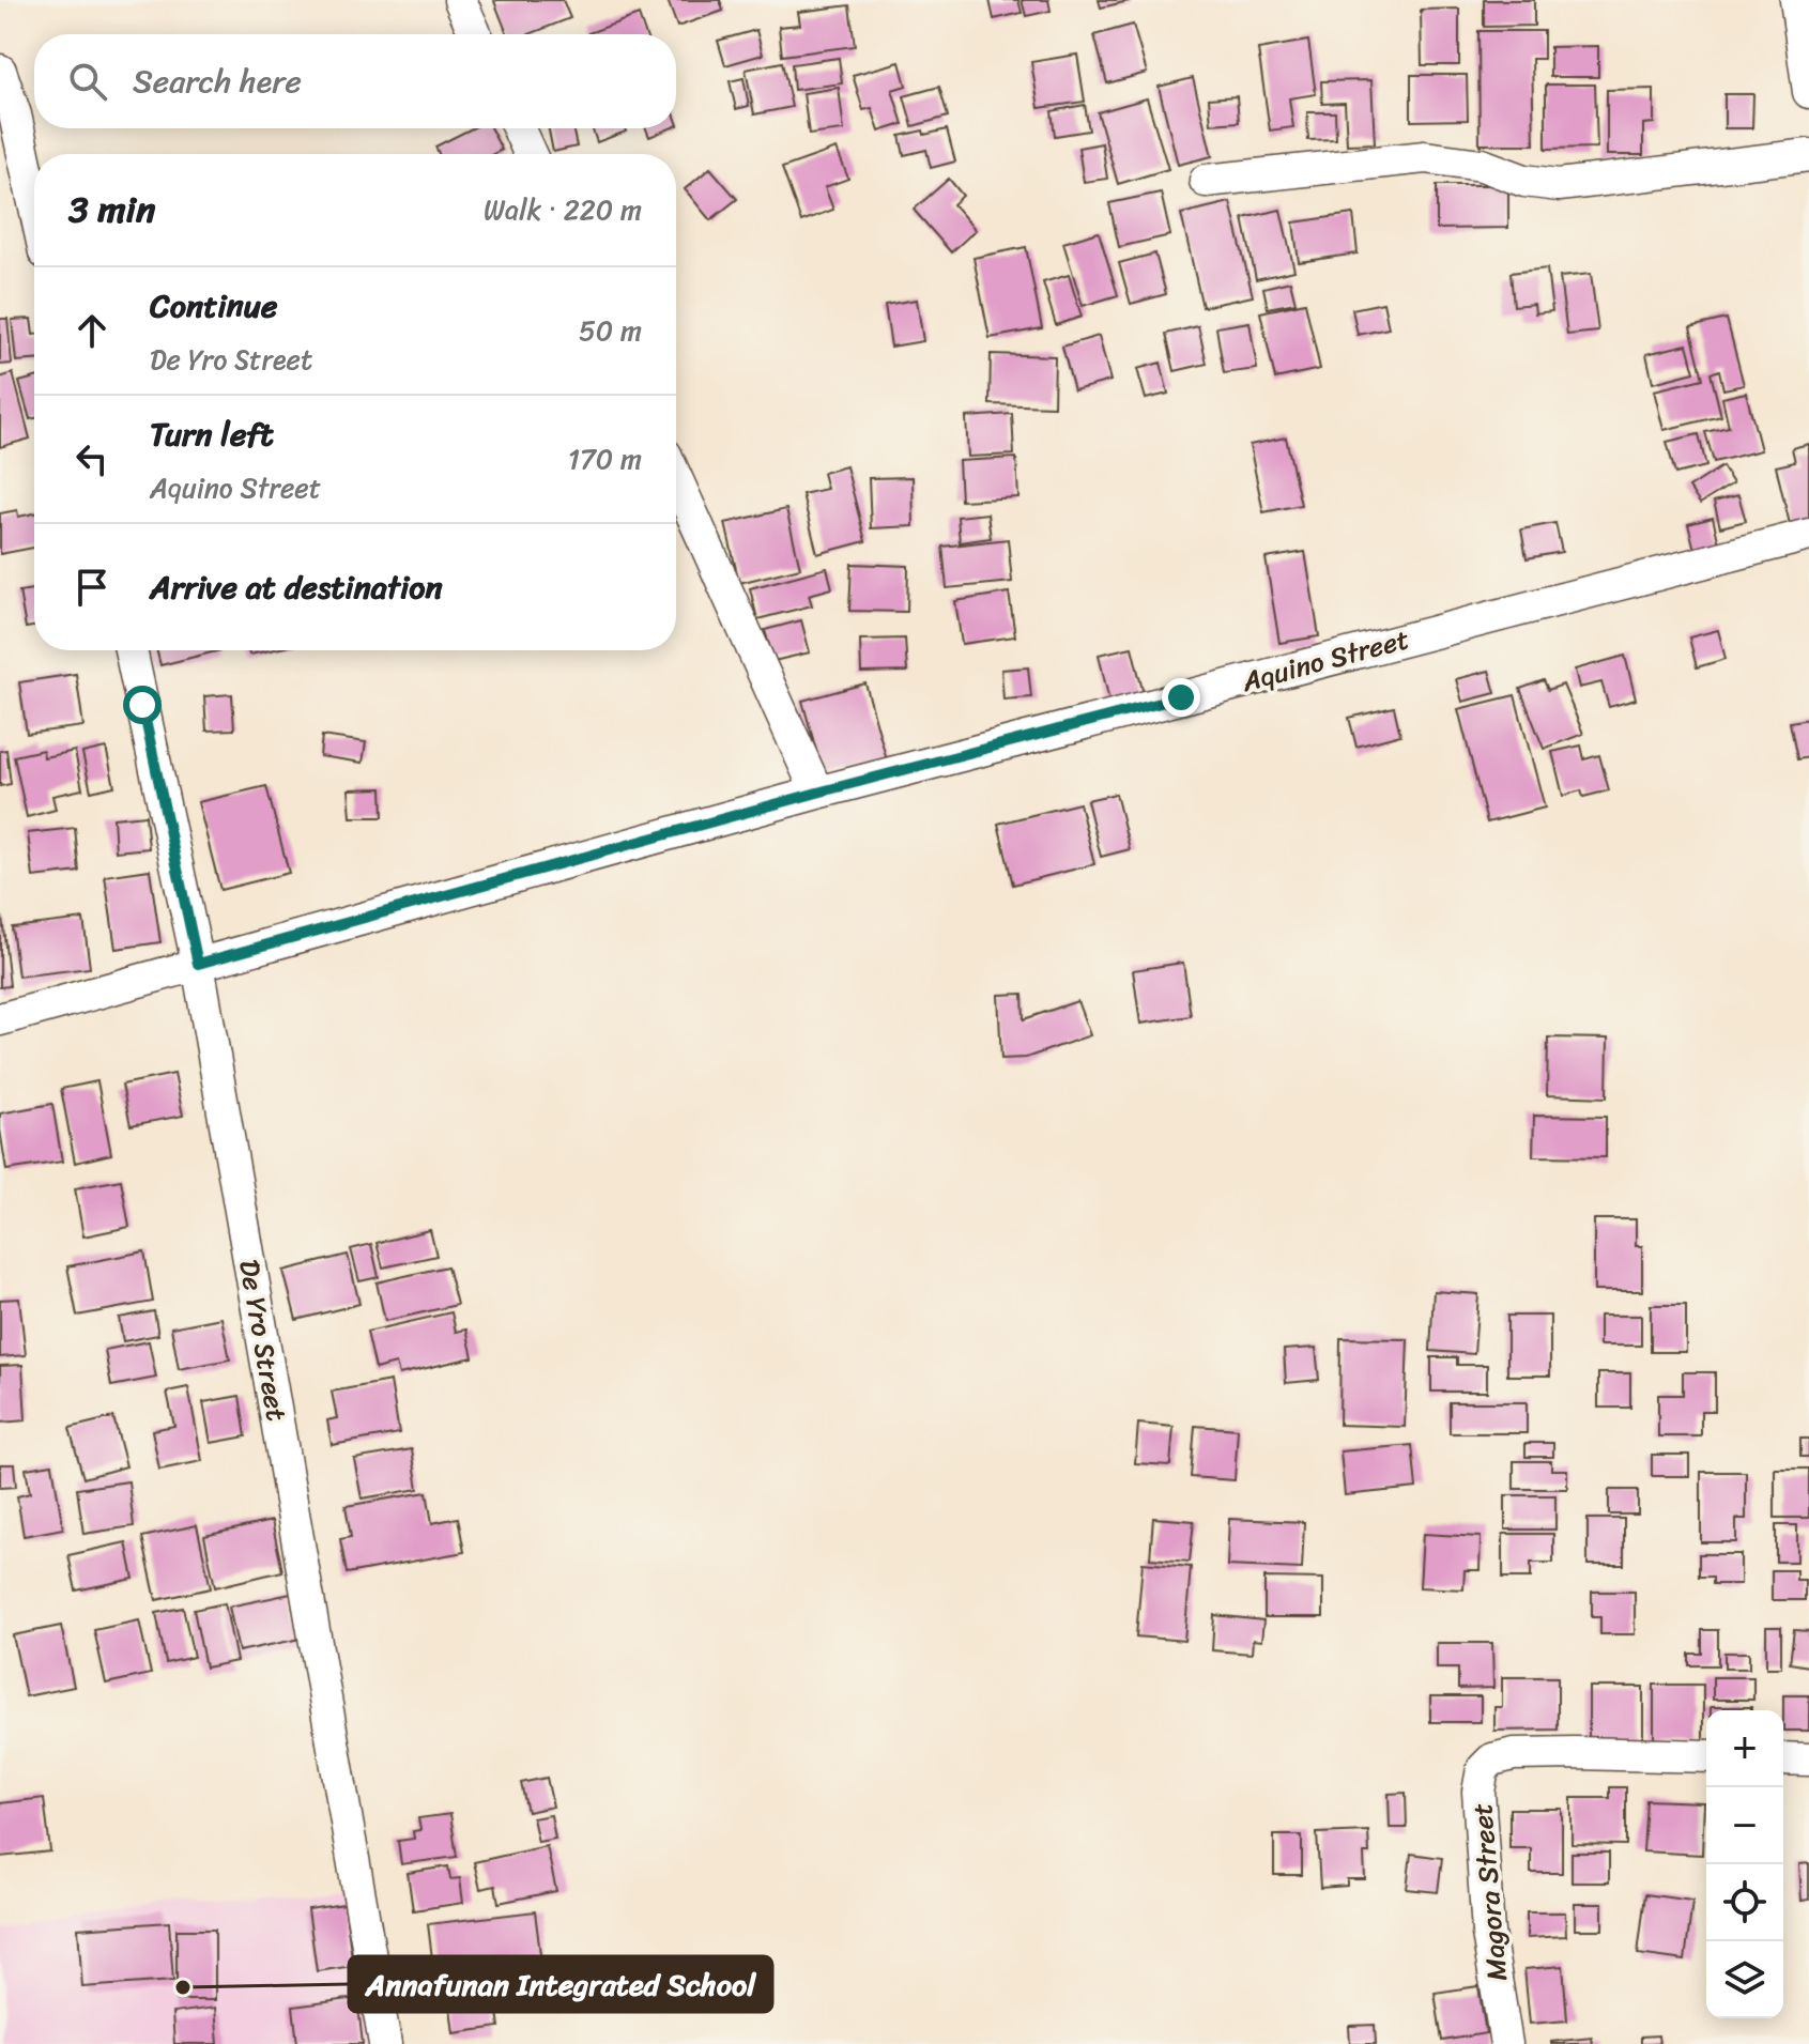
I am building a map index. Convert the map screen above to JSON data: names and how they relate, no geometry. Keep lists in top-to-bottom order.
{
  "streets": {
    "street": ["Aquino Street", "De Yro Street", "Magora Street"]
  },
  "crossings": [
    ["Aquino Street", "De Yro Street"]
  ],
  "places": ["Annafunan Integrated School"],
  "page": {
    "search": "Search here",
    "heading": ["3 min", "Walk · 220 m"],
    "list": [
      ["Continue", "De Yro Street", "50 m"],
      ["Turn left", "Aquino Street", "170 m"],
      "Arrive at destination"
    ],
    "map_buttons": ["+", "−"]
  }
}
